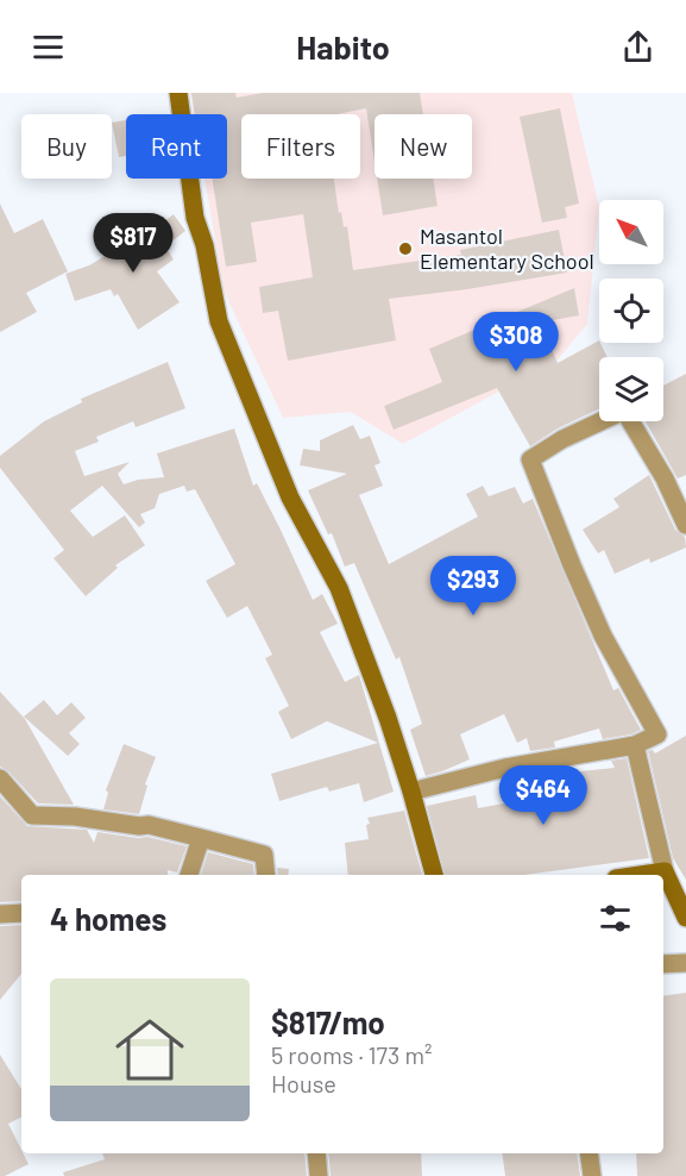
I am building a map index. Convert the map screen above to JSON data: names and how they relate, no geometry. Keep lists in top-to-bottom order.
{
  "places": ["Masantol Elementary School"],
  "north": "top left",
  "page": {
    "header": "Habito",
    "chip": [
      "Buy",
      "Rent",
      "Filters",
      "New"
    ],
    "price": [
      "$817",
      "$308",
      "$293",
      "$464"
    ],
    "heading": "4 homes",
    "list": [
      {
        "name": "$817/mo",
        "note": "5 rooms · 173 m² · House"
      }
    ]
  }
}
